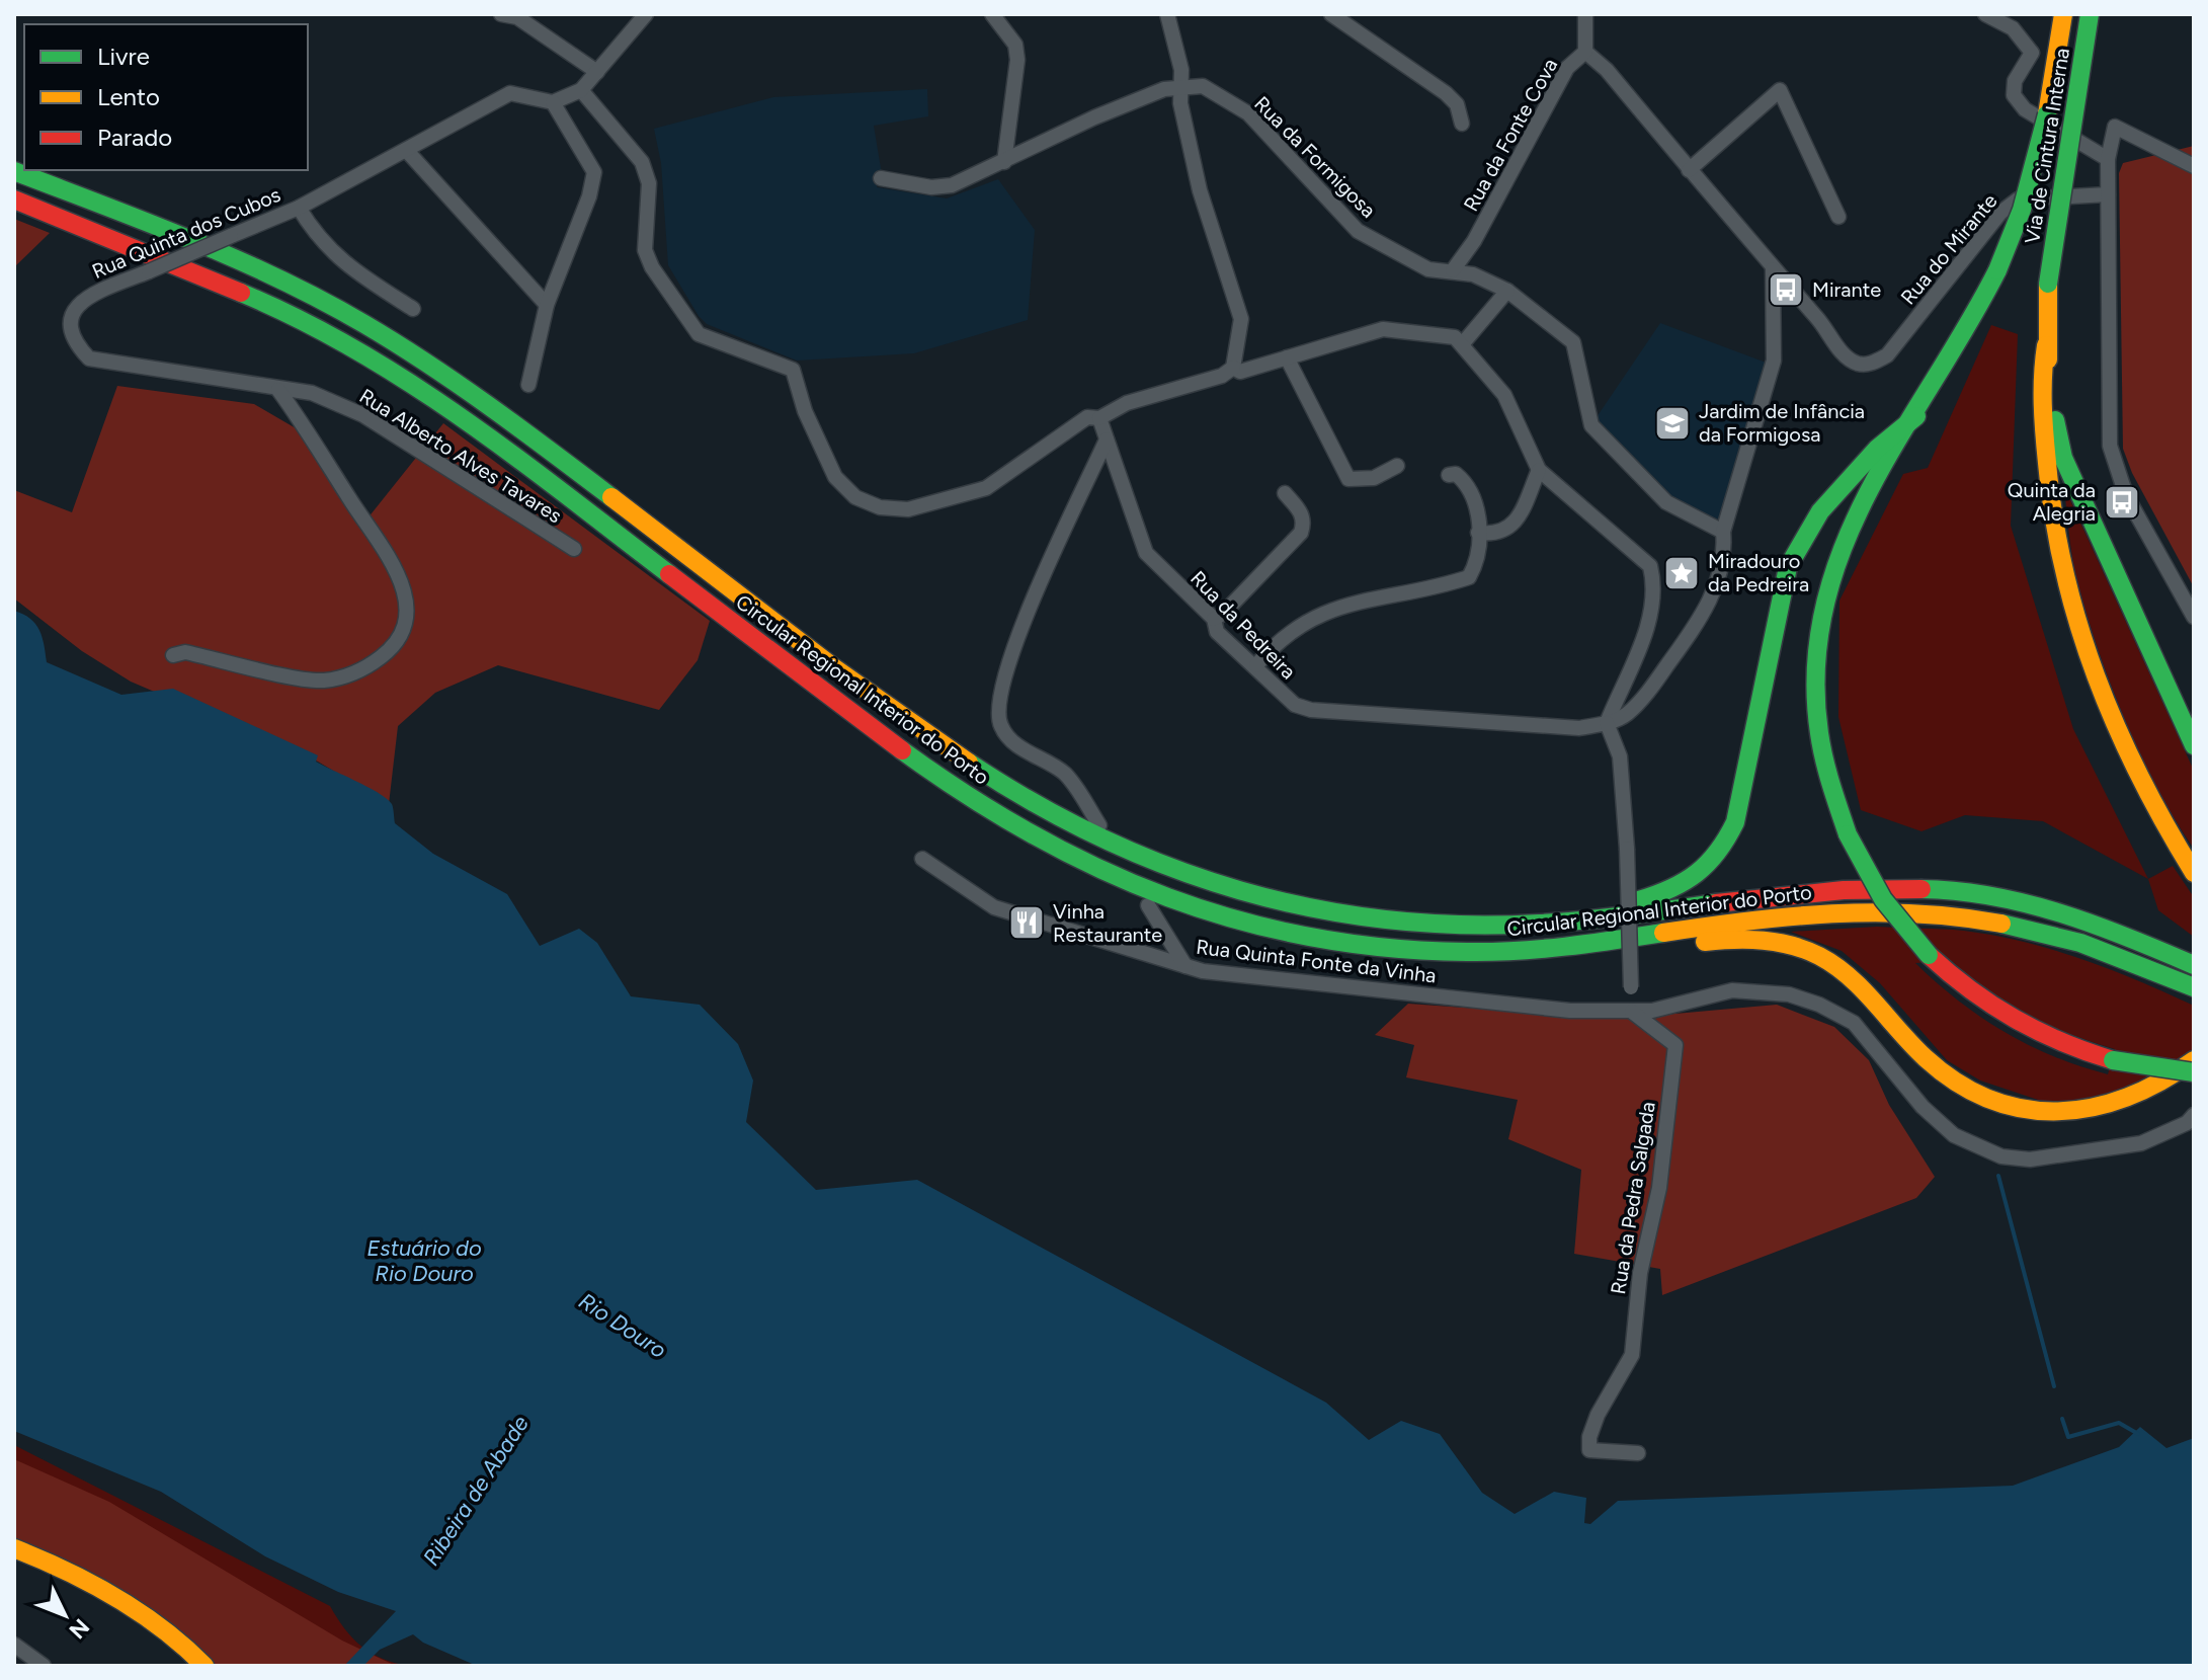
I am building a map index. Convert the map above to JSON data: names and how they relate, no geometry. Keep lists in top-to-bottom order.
{
  "streets": {
    "main road": ["Via de Cintura Interna", "Circular Regional Interior do Porto"],
    "street": [
      "Rua da Fonte Cova",
      "Rua da Formigosa",
      "Rua Quinta dos Cubos",
      "Rua do Mirante",
      "Rua Alberto Alves Tavares",
      "Rua da Pedreira",
      "Rua Quinta Fonte da Vinha",
      "Rua da Pedra Salgada"
    ]
  },
  "crossings": [
    ["Rua da Fonte Cova", "Rua da Formigosa"],
    ["Rua da Fonte Cova", "Rua do Mirante"],
    ["Rua Quinta dos Cubos", "Rua Alberto Alves Tavares"],
    ["Rua Quinta Fonte da Vinha", "Rua da Pedra Salgada"]
  ],
  "water": ["Estuário do Rio Douro", "Rio Douro", "Ribeira de Abade"],
  "places": {
    "bus stop": ["Mirante", "Quinta da Alegria"],
    "school or university": ["Jardim de Infância da Formigosa"],
    "place": ["Miradouro da Pedreira"],
    "restaurant": ["Vinha Restaurante"]
  },
  "legend": ["Livre", "Lento", "Parado"],
  "north": "bottom right"
}
